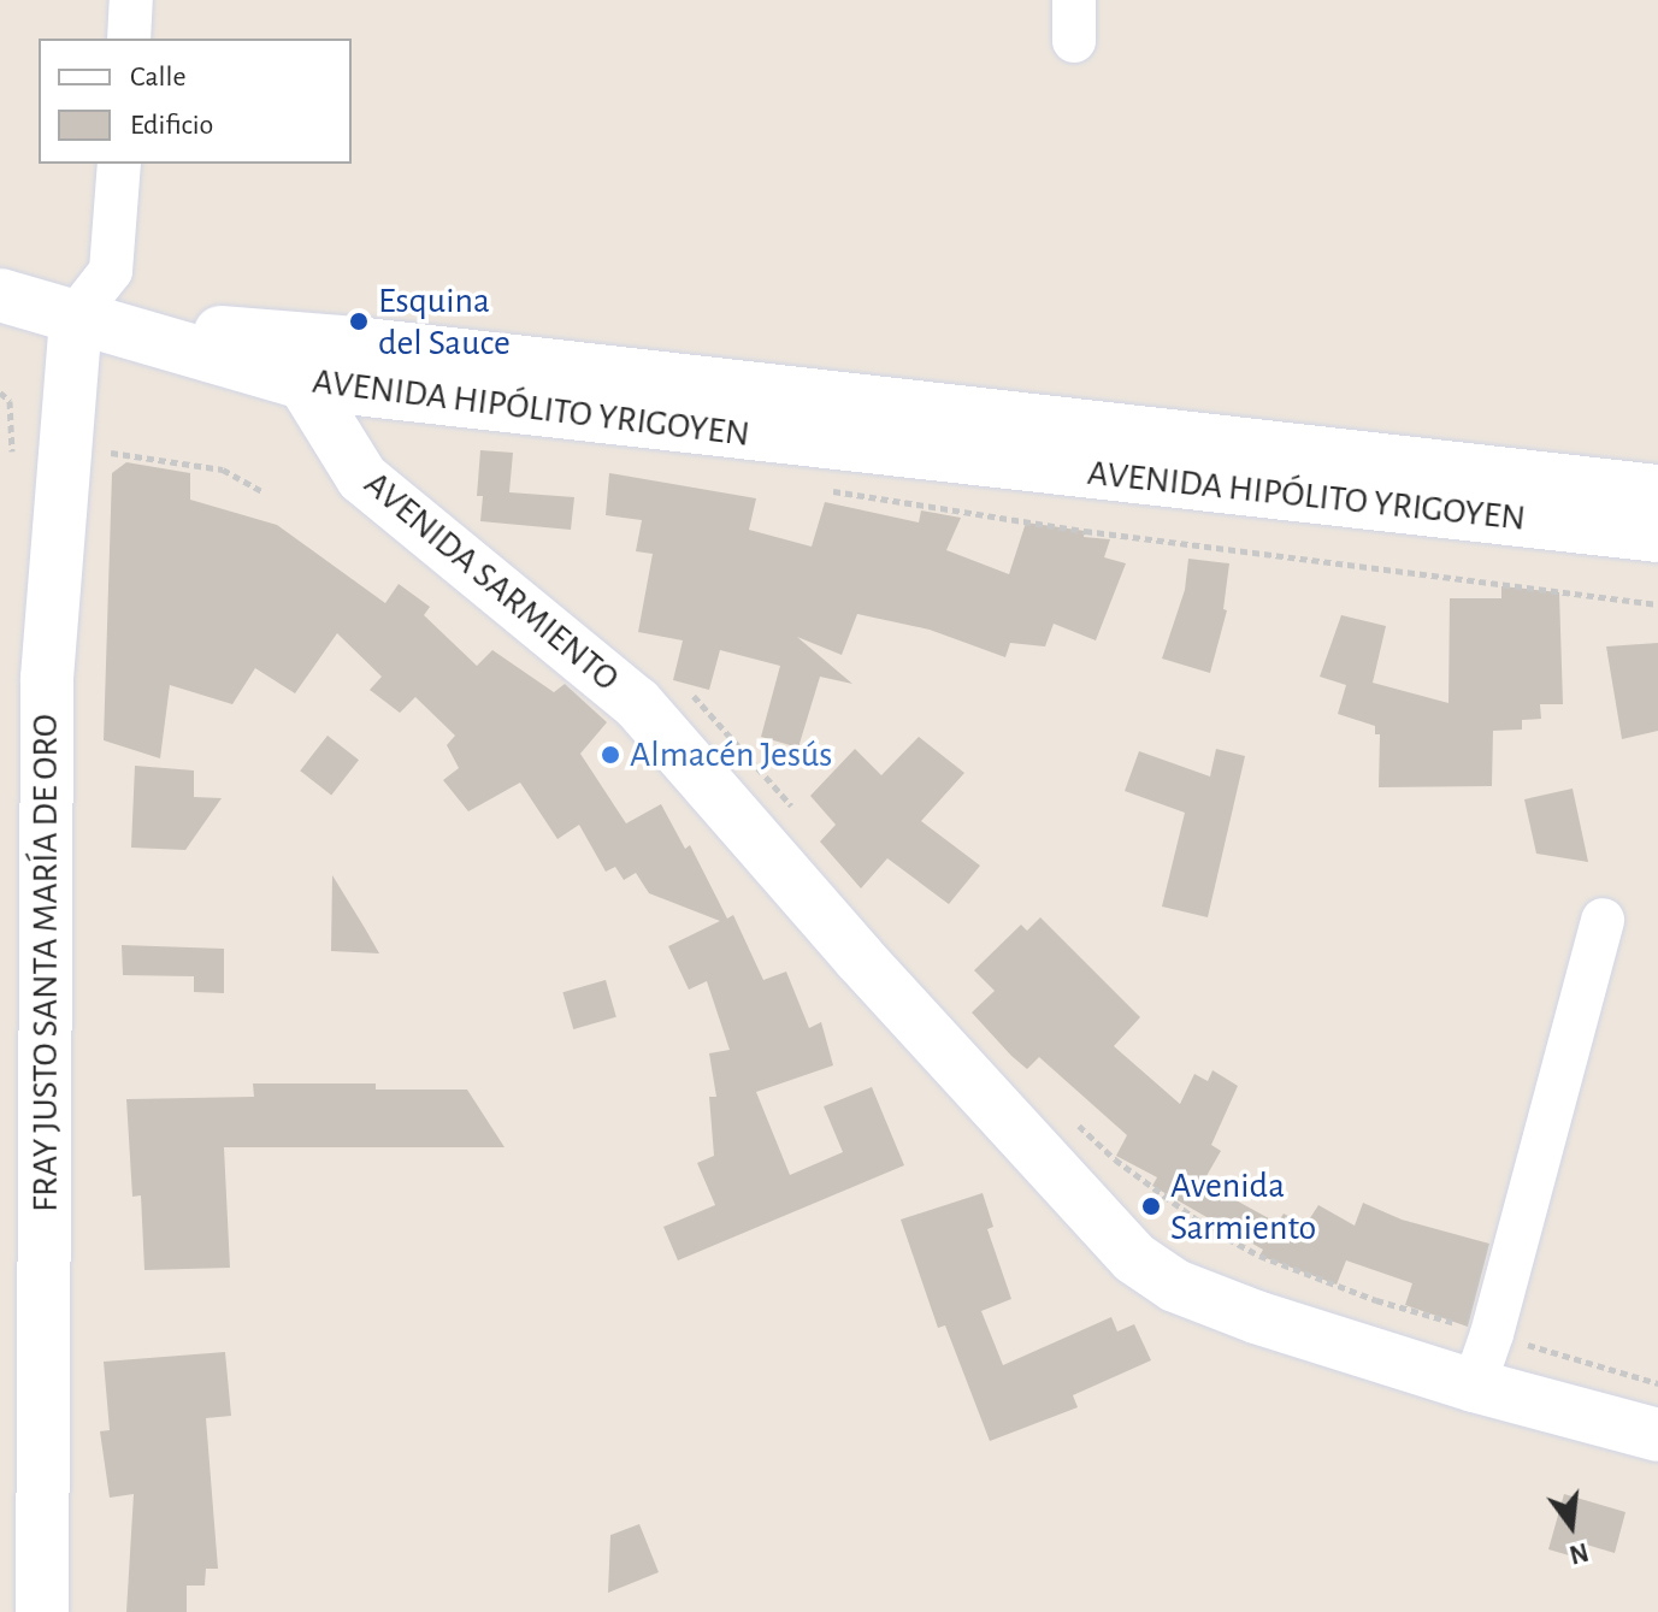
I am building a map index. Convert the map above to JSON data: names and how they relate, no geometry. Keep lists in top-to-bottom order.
{
  "streets": {
    "street": ["AVENIDA HIPÓLITO YRIGOYEN", "AVENIDA SARMIENTO", "FRAY JUSTO SANTA MARÍA DE ORO"]
  },
  "crossings": [
    ["AVENIDA HIPÓLITO YRIGOYEN", "AVENIDA SARMIENTO"],
    ["AVENIDA HIPÓLITO YRIGOYEN", "FRAY JUSTO SANTA MARÍA DE ORO"]
  ],
  "places": ["Esquina del Sauce", "Almacén Jesús", "Avenida Sarmiento"],
  "legend": ["Calle", "Edificio"],
  "north": "bottom"
}
